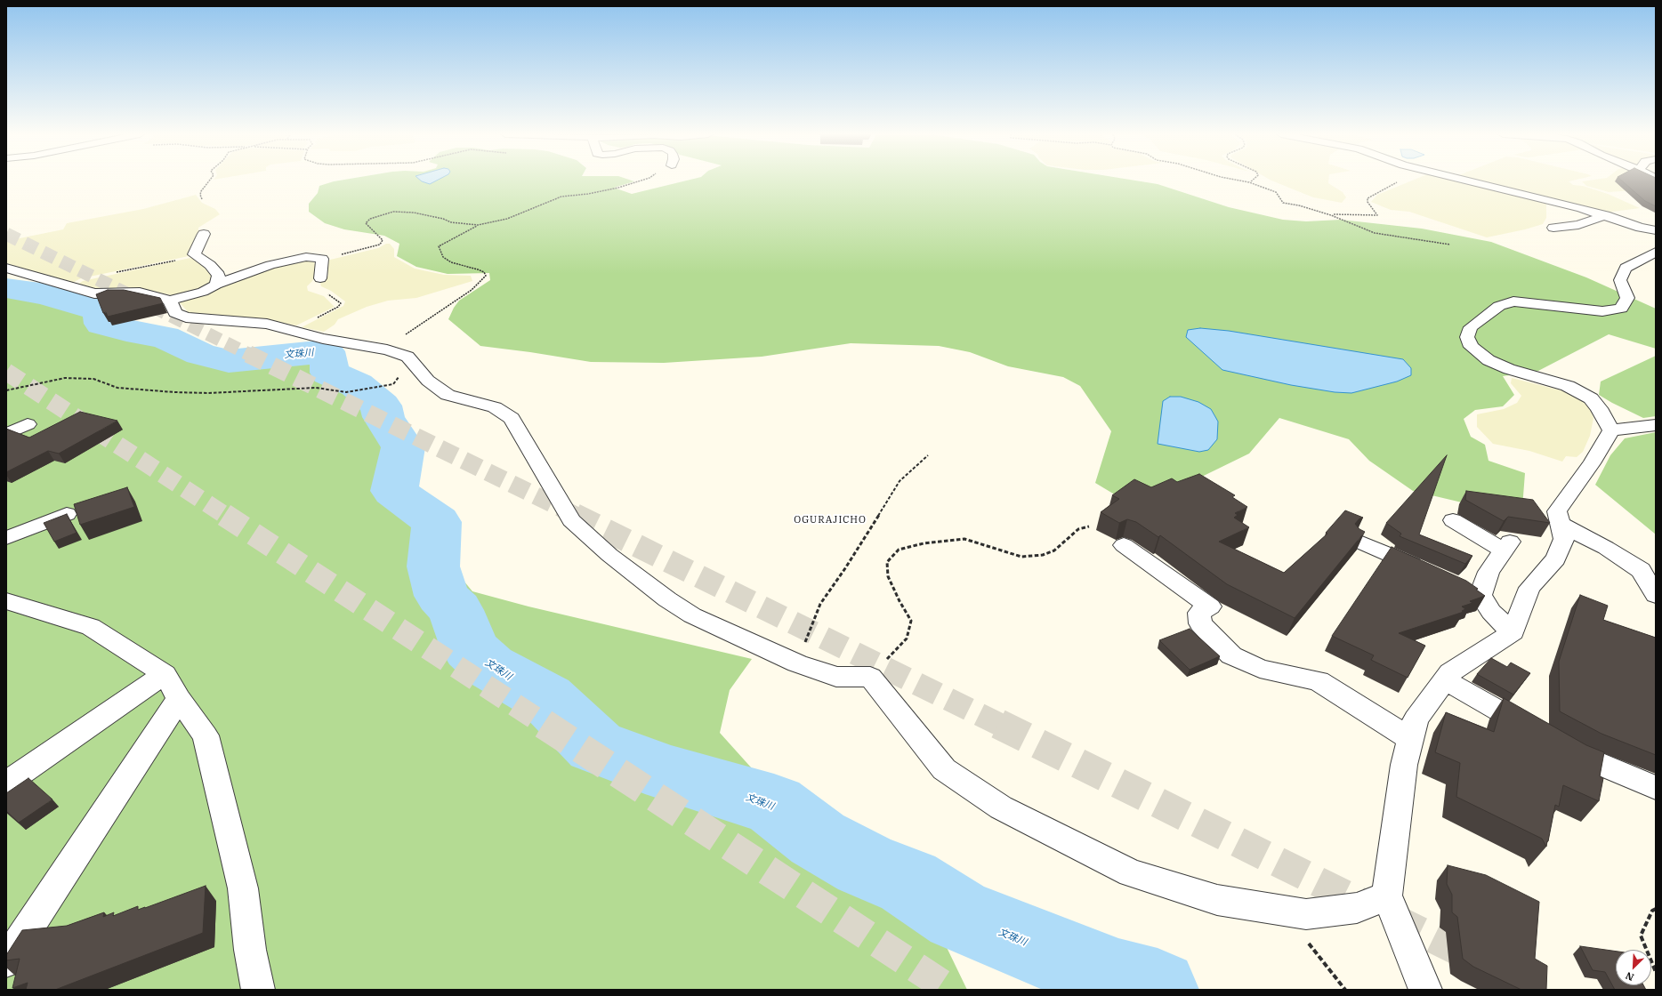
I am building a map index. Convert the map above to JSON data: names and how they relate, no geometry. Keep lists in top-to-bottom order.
{
  "districts": ["OGURAJICHO"],
  "water": ["文珠川"],
  "north": "bottom left"
}
